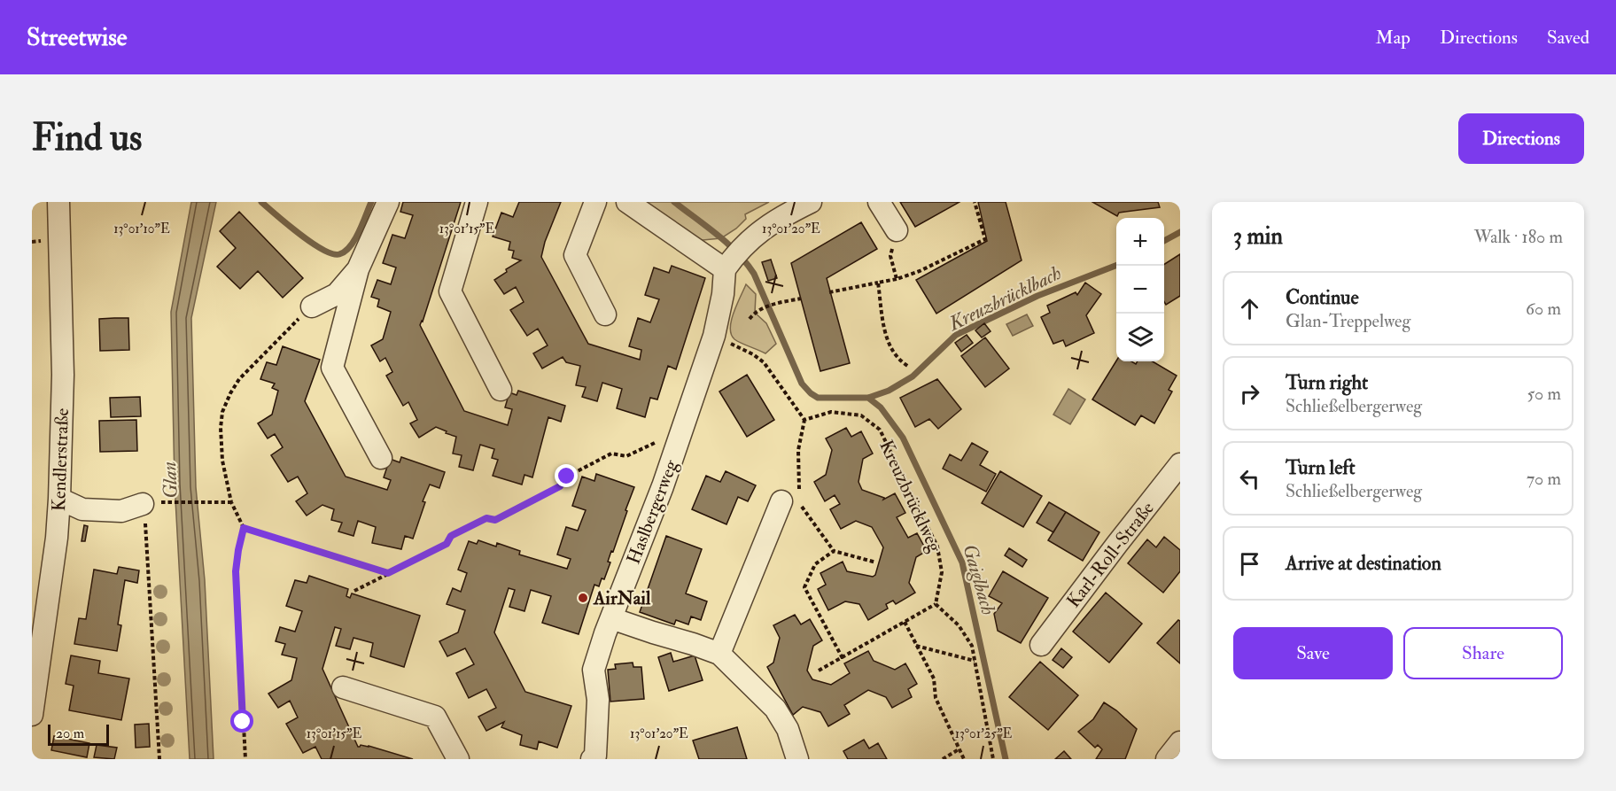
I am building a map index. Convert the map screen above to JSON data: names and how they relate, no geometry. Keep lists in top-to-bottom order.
{
  "streets": {
    "street": ["Kendlerstraße", "Haslbergerweg", "Karl-Roll-Straße"],
    "path": ["Kreuzbrücklweg"]
  },
  "water": ["Kreuzbrücklbach", "Glan", "Gaiglbach"],
  "places": ["AirNail"],
  "scale_bar": "20 m",
  "page": {
    "header": "Streetwise",
    "nav": ["Map", "Directions", "Saved"],
    "buttons": [
      "Directions",
      ["Save", "Share"]
    ],
    "title": "Find us",
    "heading": ["3 min", "Walk · 180 m"],
    "map_buttons": ["+", "−"],
    "list": [
      ["Continue", "Glan-Treppelweg", "60 m"],
      ["Turn right", "Schließelbergerweg", "50 m"],
      ["Turn left", "Schließelbergerweg", "70 m"],
      "Arrive at destination"
    ],
    "scale": "20 m"
  },
  "coordinates": [
    "13°01'10\"E",
    "13°01'15\"E",
    "13°01'20\"E",
    "13°01'25\"E"
  ]
}
